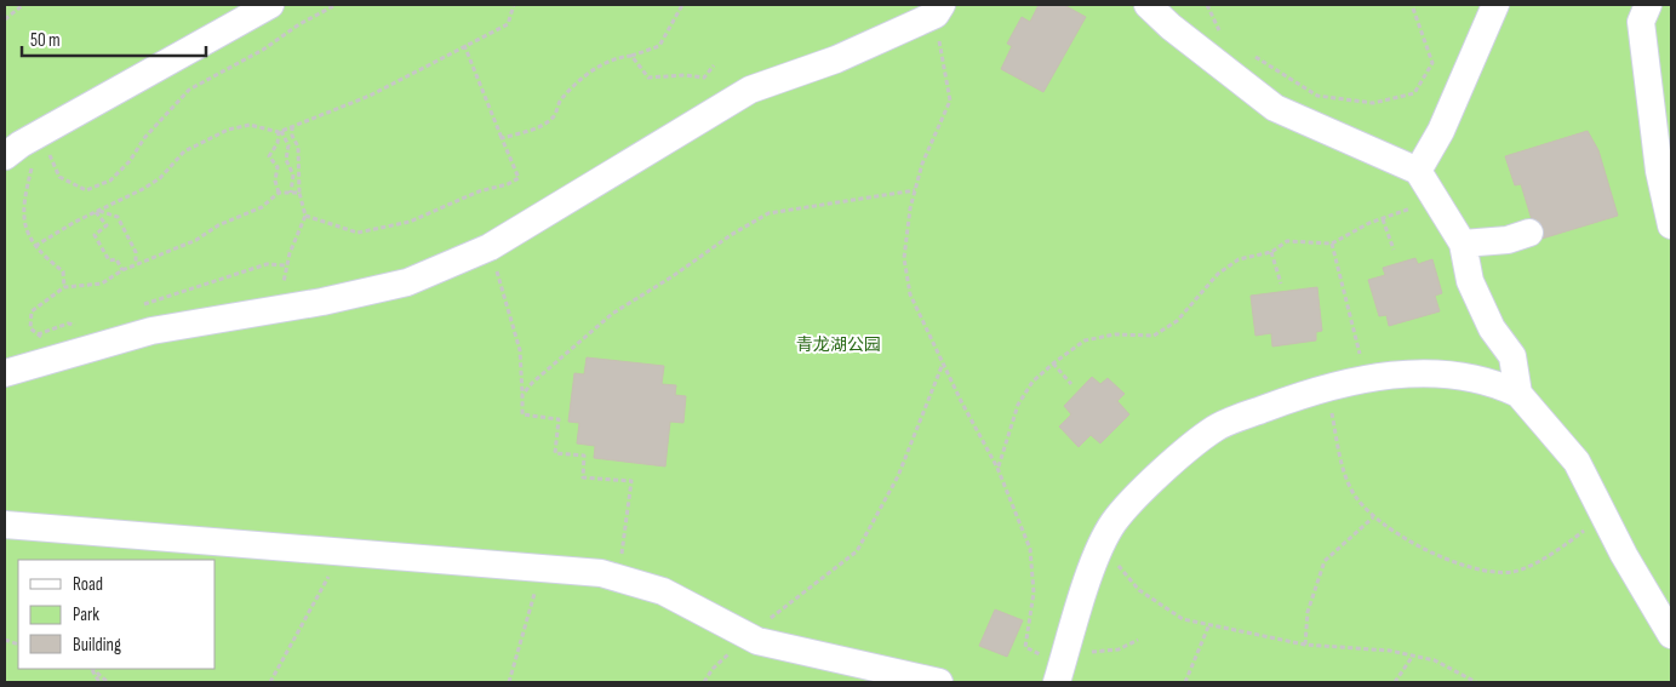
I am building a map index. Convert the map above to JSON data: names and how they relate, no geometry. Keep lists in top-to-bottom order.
{
  "parks": ["青龙湖公园"],
  "legend": ["Road", "Park", "Building"],
  "scale_bar": "50 m"
}
